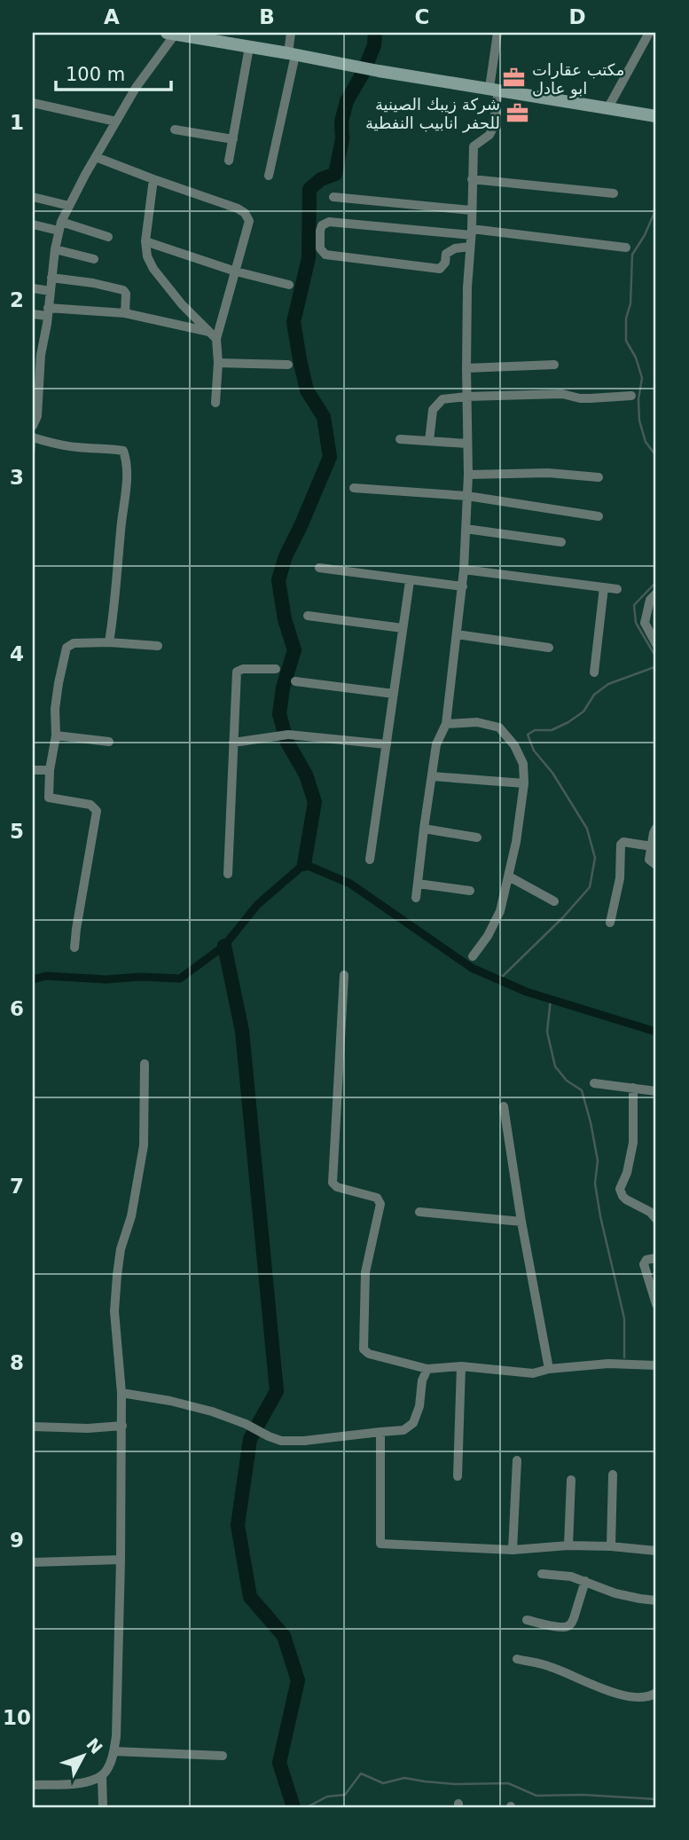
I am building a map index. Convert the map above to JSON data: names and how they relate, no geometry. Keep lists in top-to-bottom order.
{
  "places": {
    "office": ["مكتب عقارات ابو عادل", "شركة زيبك الصينية للحفر انابيب النفطية"]
  },
  "scale_bar": "100 m",
  "north": "top right",
  "grid": {
    "columns": [
      "A",
      "B",
      "C",
      "D"
    ],
    "rows": [
      "1",
      "2",
      "3",
      "4",
      "5",
      "6",
      "7",
      "8",
      "9",
      "10"
    ]
  }
}
